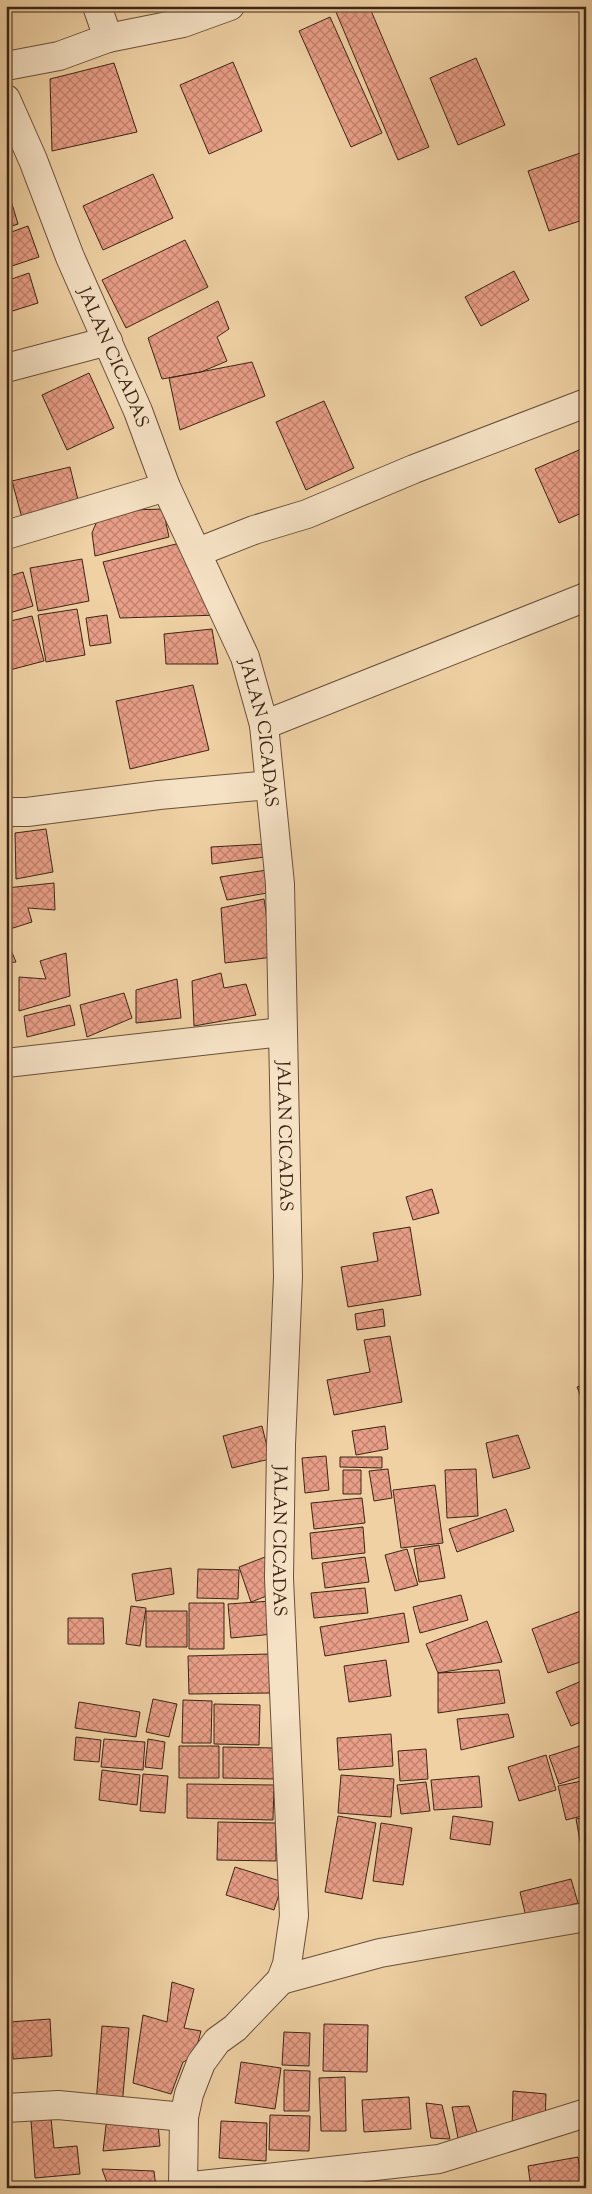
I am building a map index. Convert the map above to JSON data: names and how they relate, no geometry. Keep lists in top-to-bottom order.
{
  "streets": {
    "street": ["JALAN CICADAS"]
  }
}
